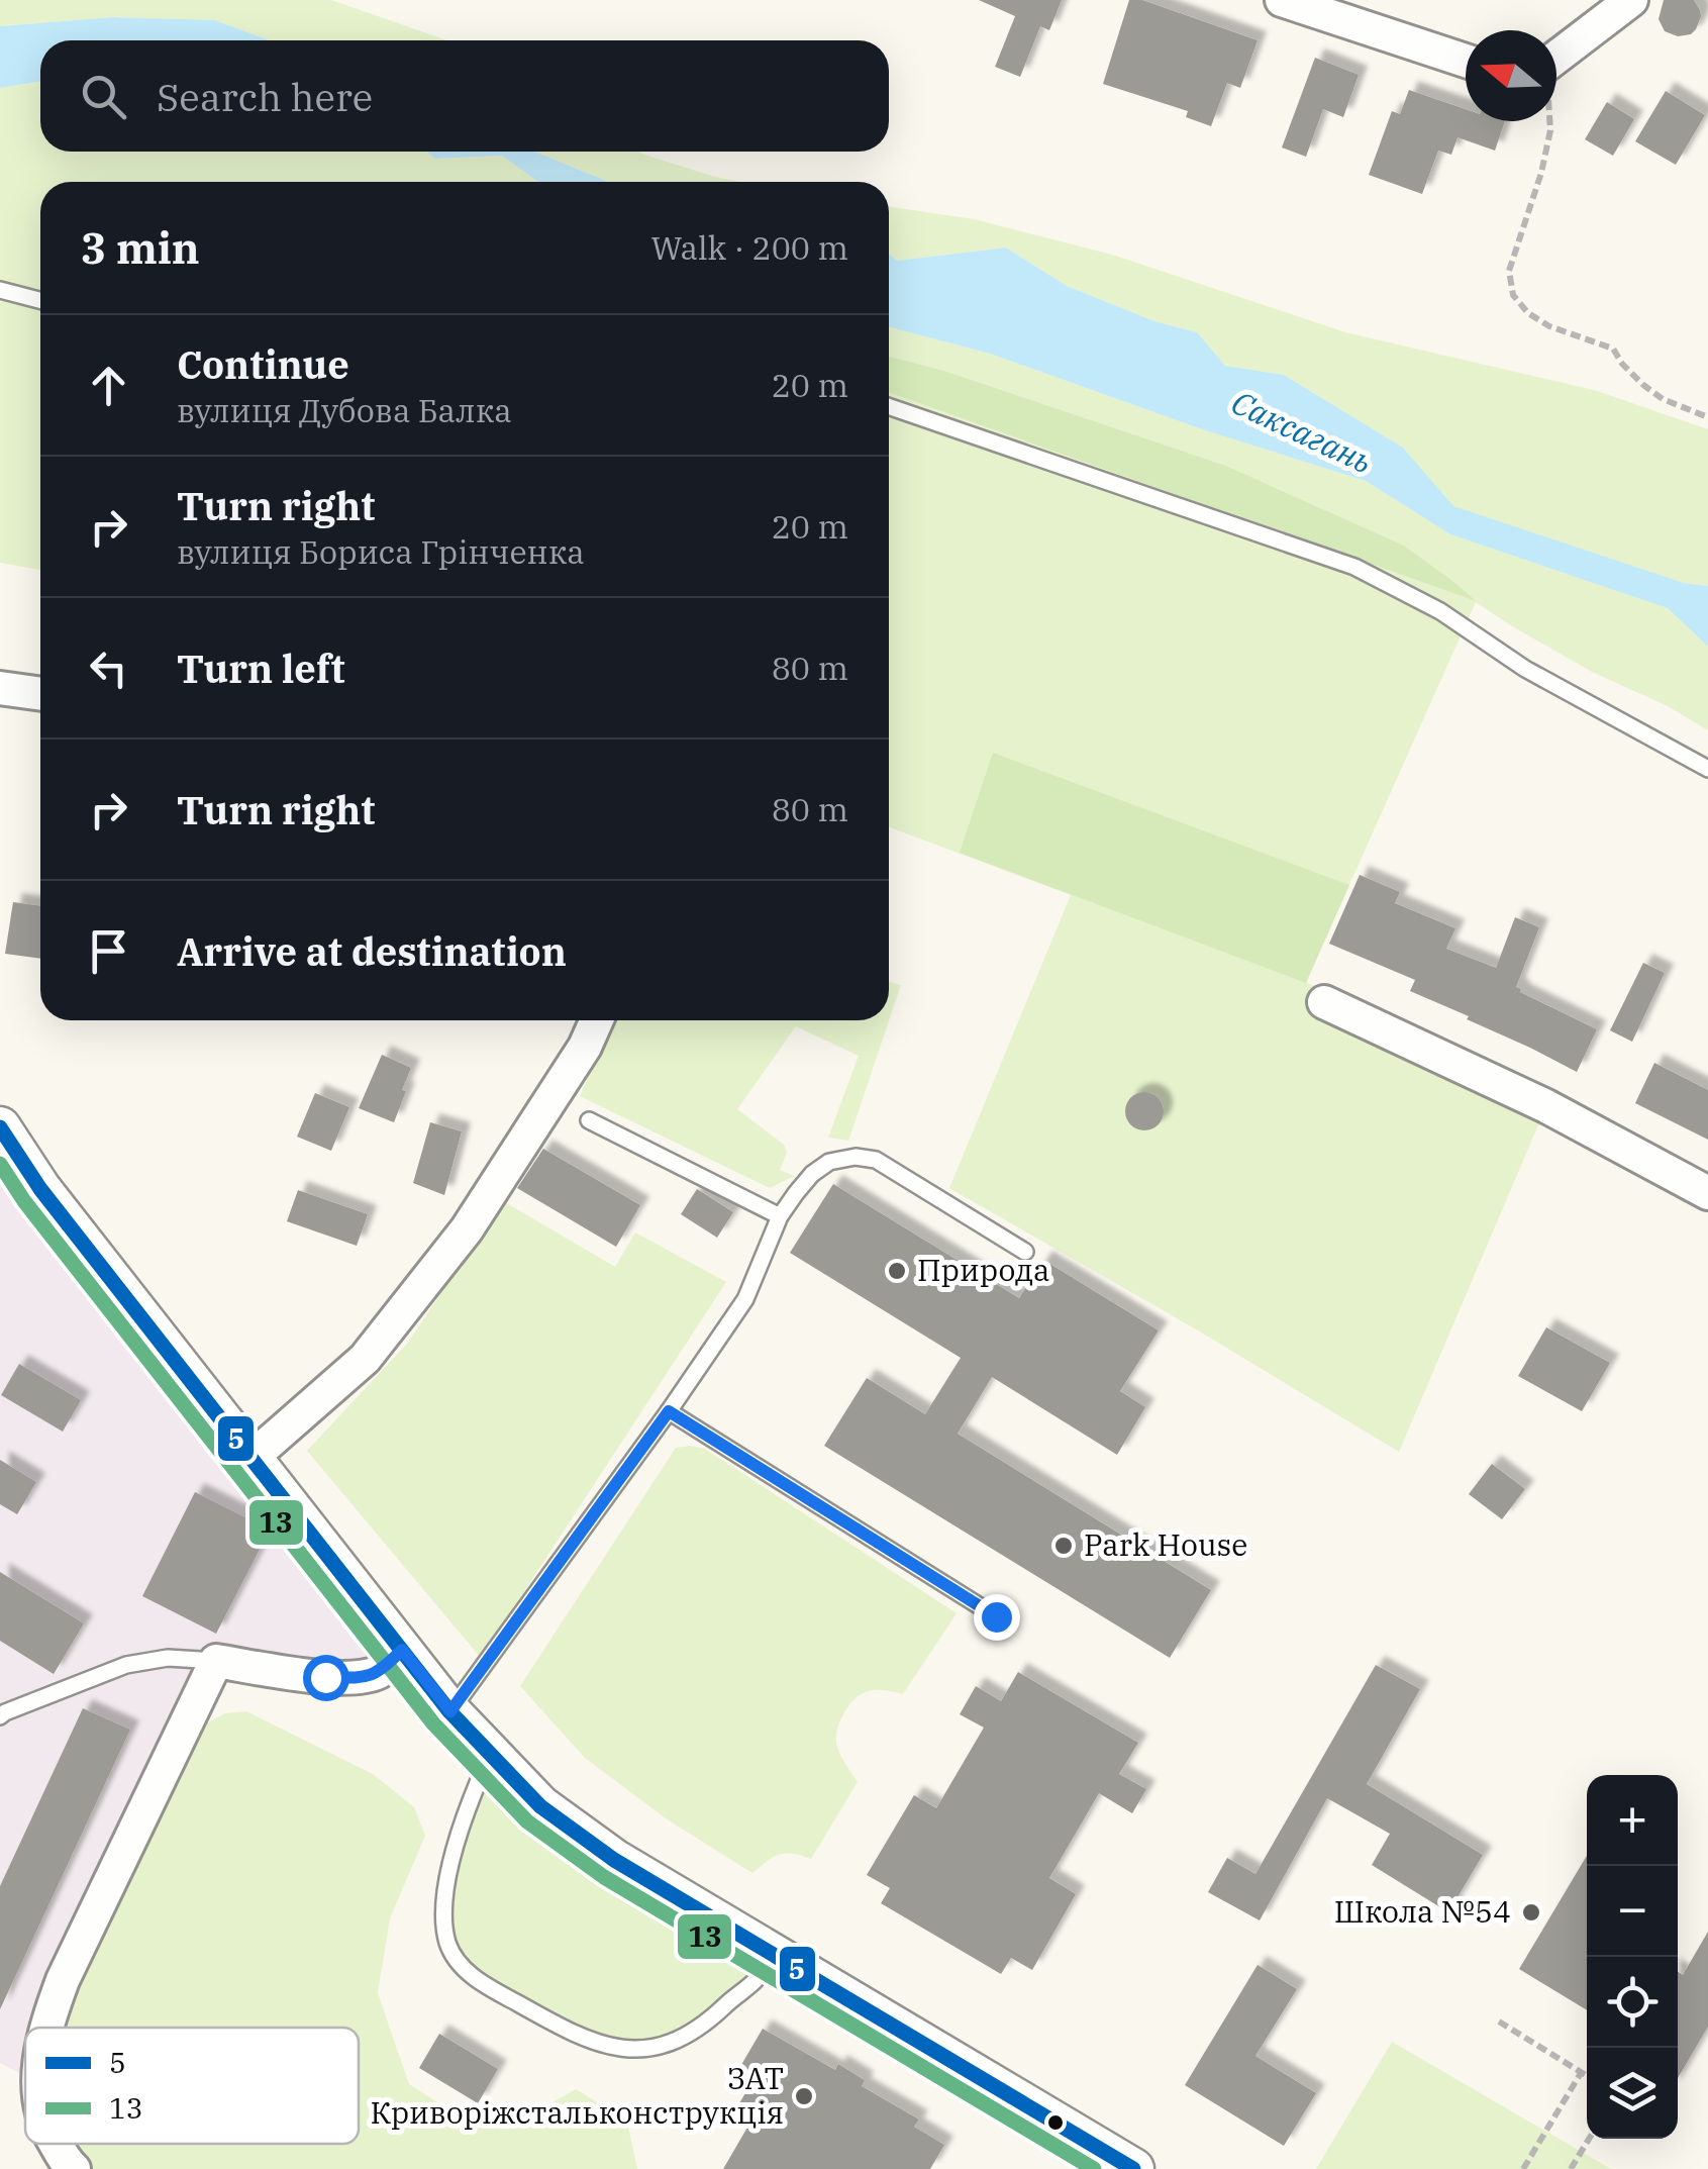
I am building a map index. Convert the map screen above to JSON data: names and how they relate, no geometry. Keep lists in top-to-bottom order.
{
  "water": ["Саксагань"],
  "places": [
    "Природа",
    "Park House",
    "Школа №54",
    "ЗАТ Криворіжстальконструкція"
  ],
  "lines": ["transit line 5", "transit line 13"],
  "legend": ["5", "13"],
  "north": "left",
  "page": {
    "search": "Search here",
    "heading": ["3 min", "Walk · 200 m"],
    "list": [
      ["Continue", "вулиця Дубова Балка", "20 m"],
      ["Turn right", "вулиця Бориса Грінченка", "20 m"],
      ["Turn left", "80 m"],
      ["Turn right", "80 m"],
      "Arrive at destination"
    ],
    "map_buttons": ["+", "−"]
  }
}
